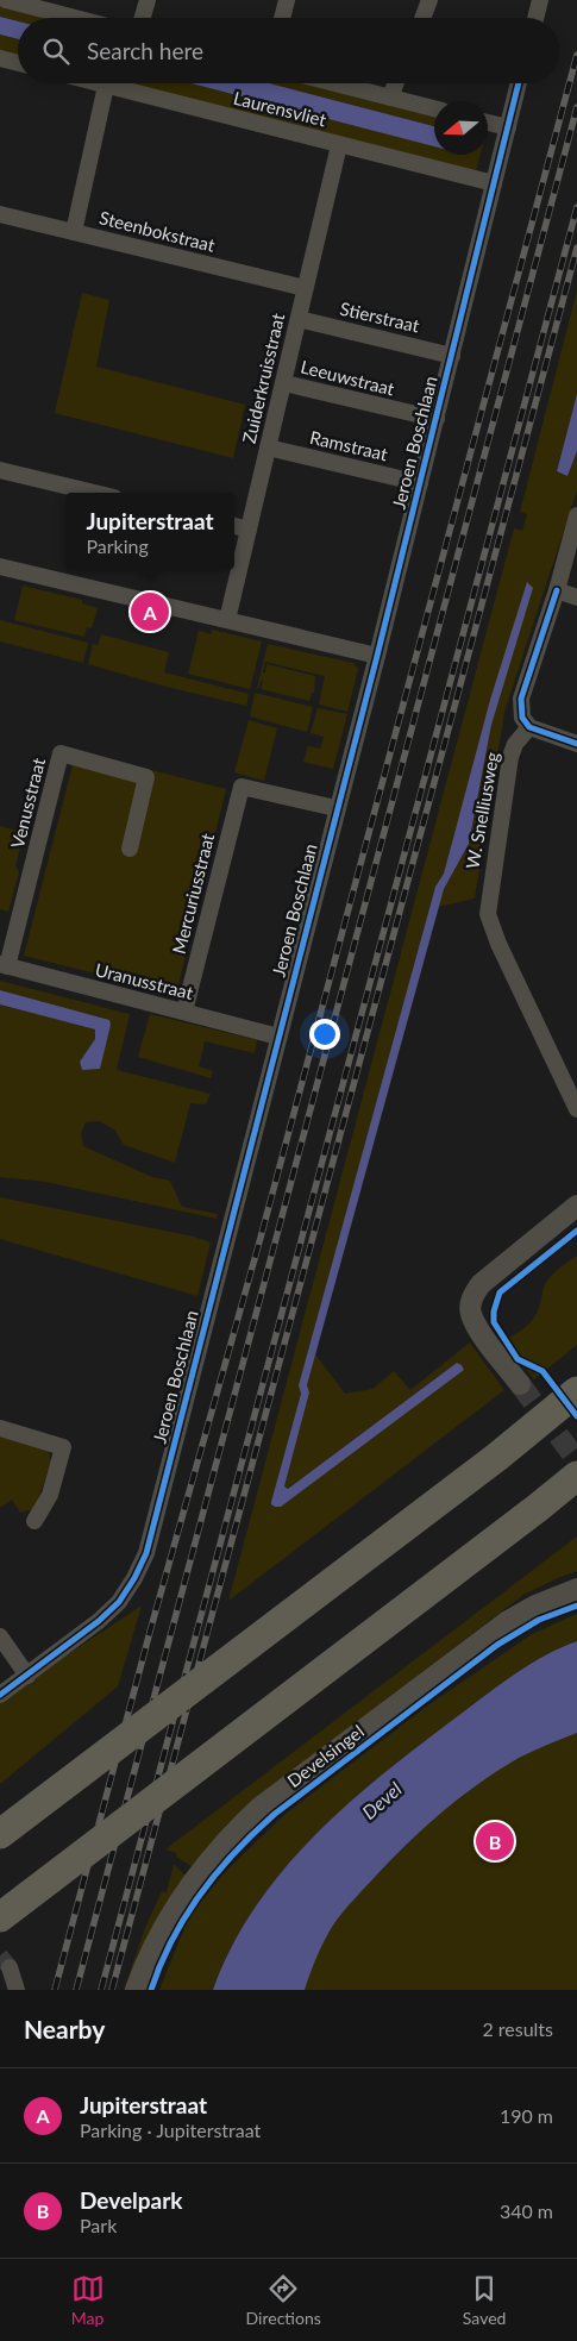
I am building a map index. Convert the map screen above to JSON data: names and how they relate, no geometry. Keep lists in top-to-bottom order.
{
  "streets": {
    "street": [
      "Laurensvliet",
      "Steenbokstraat",
      "Stierstraat",
      "Zuiderkruisstraat",
      "Leeuwstraat",
      "Jeroen Boschlaan",
      "Ramstraat",
      "Venusstraat",
      "W. Snelliusweg",
      "Mercuriusstraat",
      "Uranusstraat",
      "Develsingel"
    ]
  },
  "crossings": [
    ["Laurensvliet", "Zuiderkruisstraat"],
    ["Laurensvliet", "Jeroen Boschlaan"],
    ["Steenbokstraat", "Zuiderkruisstraat"],
    ["Stierstraat", "Zuiderkruisstraat"],
    ["Stierstraat", "Jeroen Boschlaan"],
    ["Zuiderkruisstraat", "Leeuwstraat"],
    ["Zuiderkruisstraat", "Ramstraat"],
    ["Leeuwstraat", "Jeroen Boschlaan"],
    ["Jeroen Boschlaan", "Ramstraat"],
    ["Jeroen Boschlaan", "Mercuriusstraat"],
    ["Jeroen Boschlaan", "Uranusstraat"],
    ["Venusstraat", "Uranusstraat"],
    ["Mercuriusstraat", "Uranusstraat"]
  ],
  "water": ["Devel"],
  "north": "left",
  "page": {
    "search": "Search here",
    "popup": ["Jupiterstraat", "Parking"],
    "pins": ["A", "B"],
    "heading": ["Nearby", "2 results"],
    "list": [
      {
        "mark": "A",
        "name": "Jupiterstraat",
        "note": "Parking · Jupiterstraat",
        "value": "190 m"
      },
      {
        "mark": "B",
        "name": "Develpark",
        "note": "Park",
        "value": "340 m"
      }
    ],
    "nav": ["Map", "Directions", "Saved"]
  }
}
